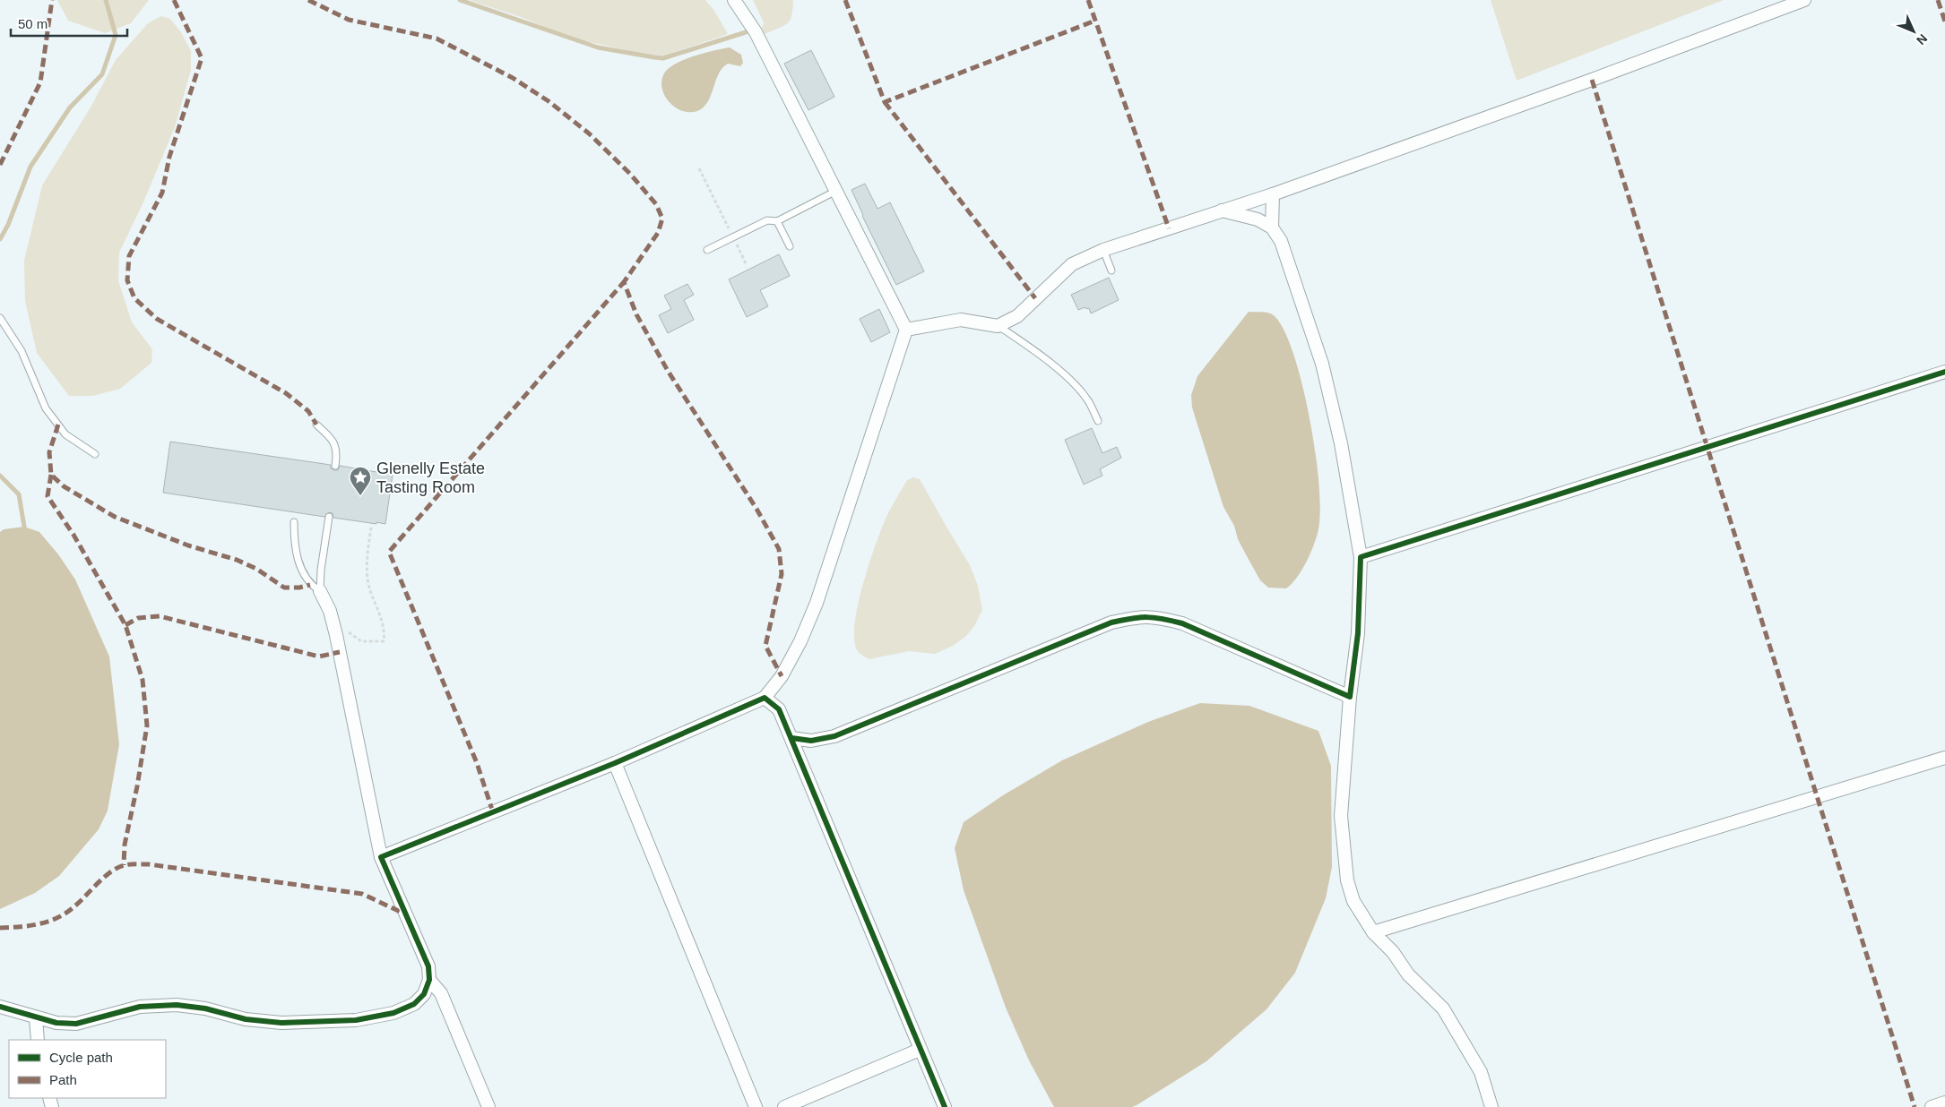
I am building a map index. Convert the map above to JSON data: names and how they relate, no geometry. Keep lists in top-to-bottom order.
{
  "places": {
    "place": ["Glenelly Estate Tasting Room"]
  },
  "legend": ["Cycle path", "Path"],
  "scale_bar": "50 m",
  "north": "bottom right"
}
